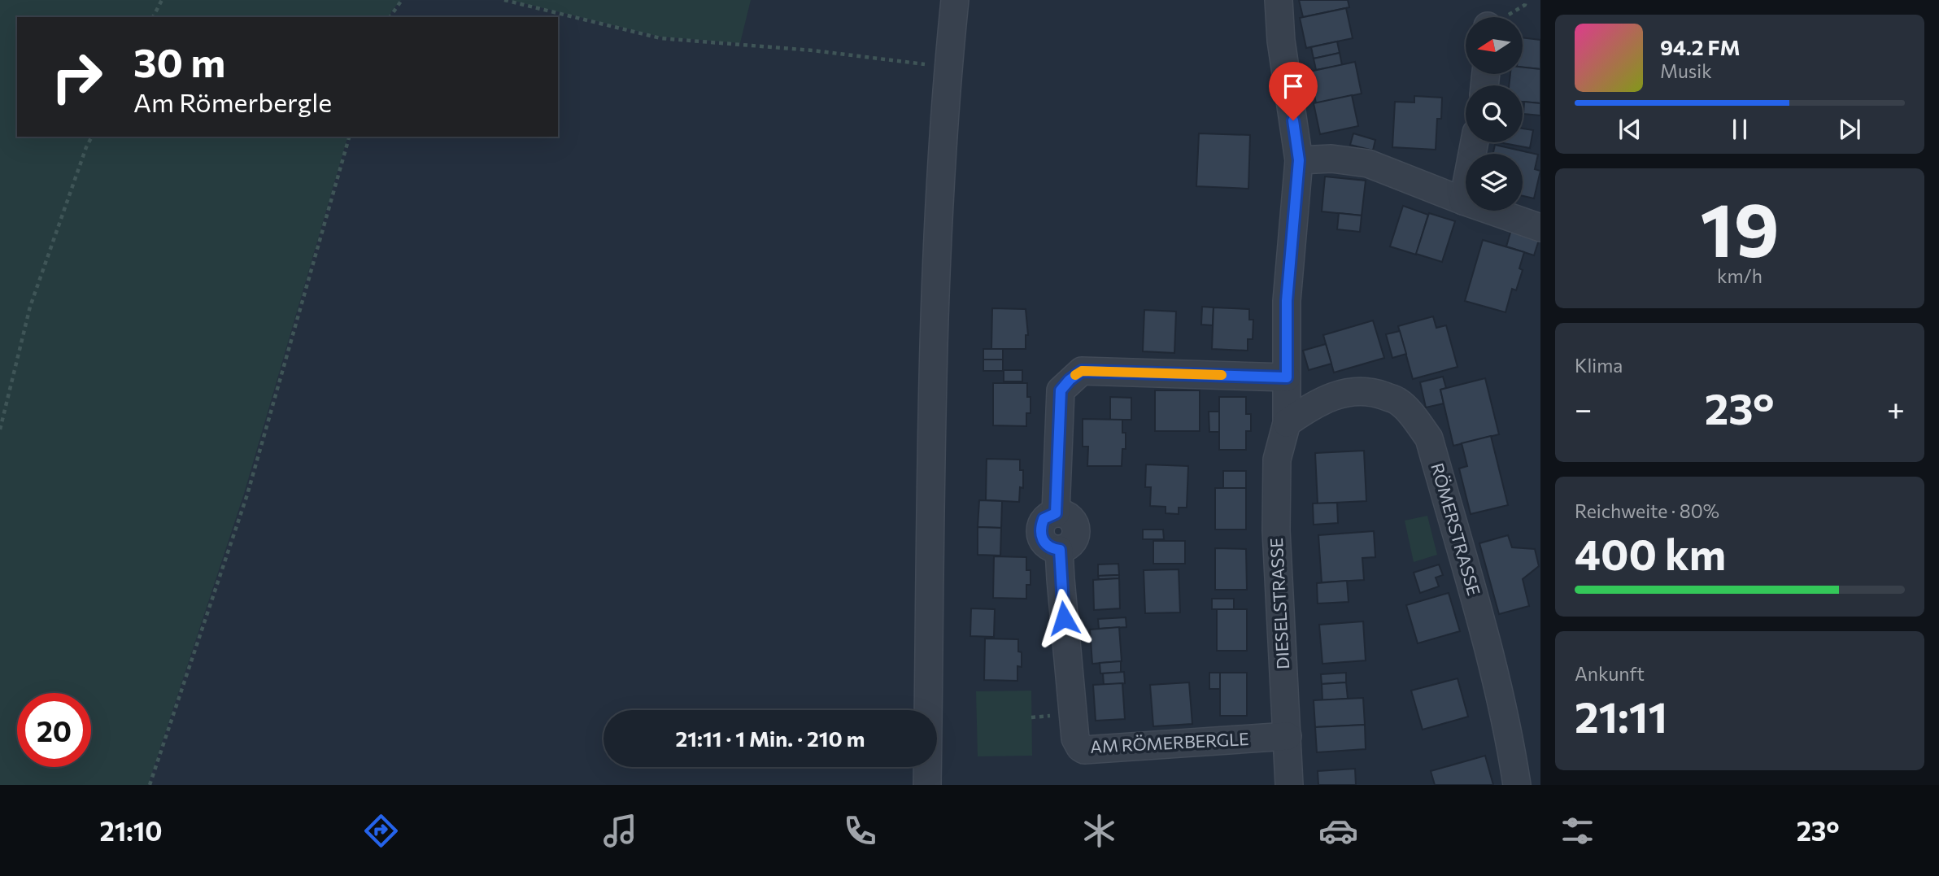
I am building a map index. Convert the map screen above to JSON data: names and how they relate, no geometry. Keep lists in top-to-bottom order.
{
  "streets": {
    "street": ["RÖMERSTRASSE", "DIESELSTRASSE", "AM RÖMERBERGLE"]
  },
  "crossings": [
    ["RÖMERSTRASSE", "DIESELSTRASSE"],
    ["DIESELSTRASSE", "AM RÖMERBERGLE"]
  ],
  "north": "left",
  "page": {
    "turn": ["30 m", "Am Römerbergle"],
    "song": ["94.2 FM", "Musik"],
    "tile": [
      ["19", "km/h"],
      "Klima",
      ["Reichweite · 80%", "400 km"],
      ["Ankunft", "21:11"]
    ],
    "heat": ["−", "23°", "+"],
    "limit": "20",
    "trip": "21:11 · 1 Min. · 210 m",
    "tabs": ["21:10", "23°"]
  }
}
